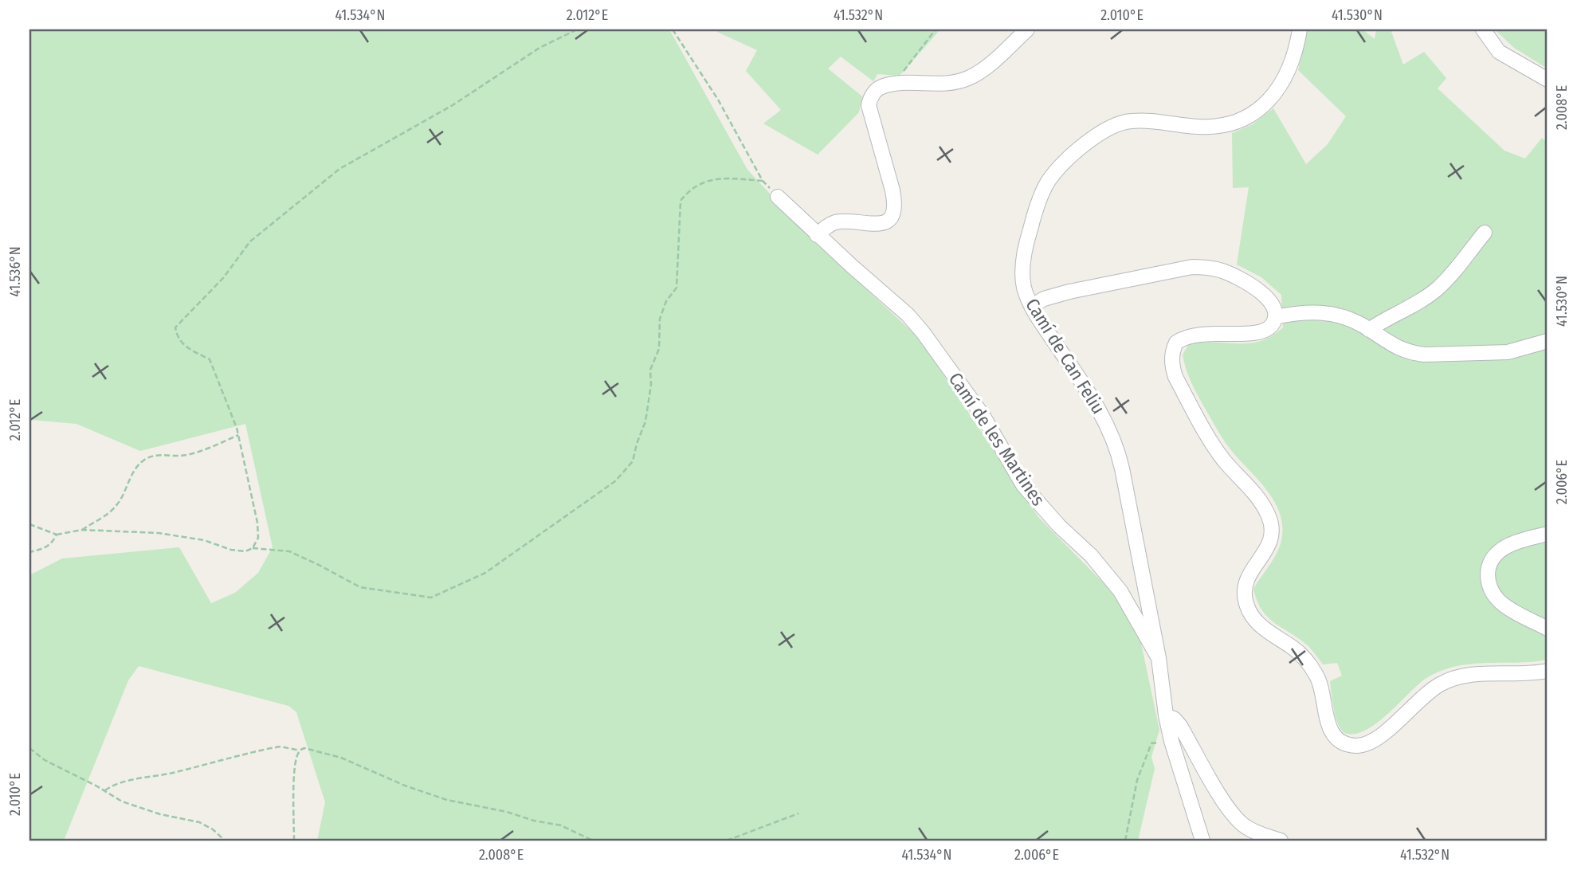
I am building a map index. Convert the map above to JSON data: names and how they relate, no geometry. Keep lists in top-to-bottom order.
{
  "streets": {
    "street": ["Camí de Can Feliu", "Camí de les Martines"]
  },
  "crossings": [
    ["Camí de Can Feliu", "Camí de les Martines"]
  ],
  "coordinates": [
    "41.534°N",
    "2.012°E",
    "41.532°N",
    "2.010°E",
    "41.530°N",
    "2.008°E",
    "41.536°N",
    "2.006°E"
  ]
}
